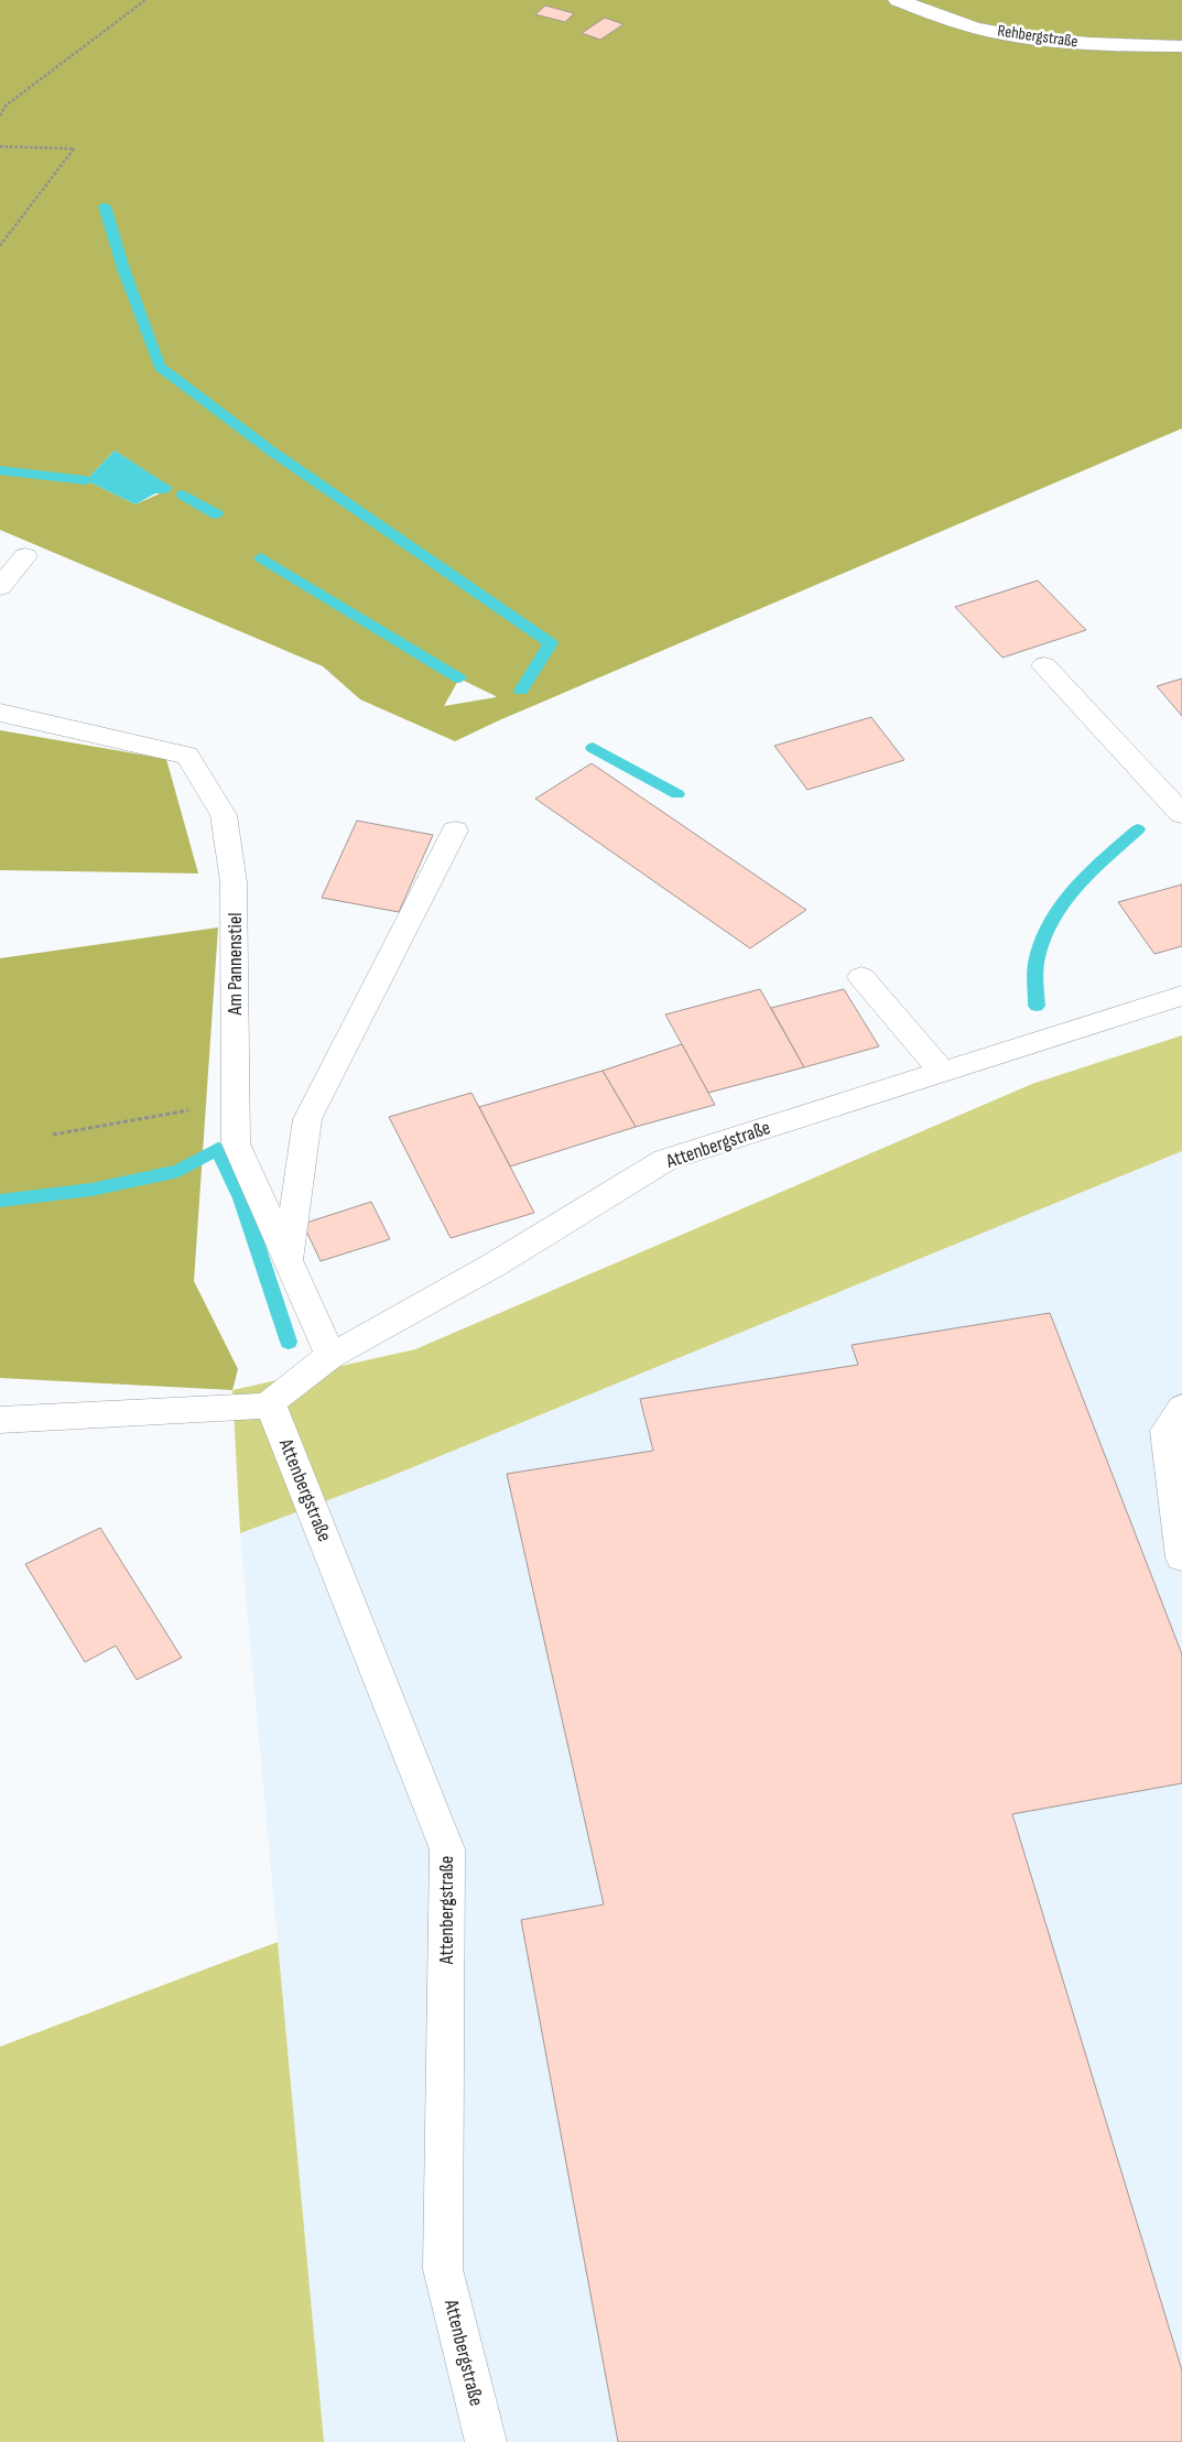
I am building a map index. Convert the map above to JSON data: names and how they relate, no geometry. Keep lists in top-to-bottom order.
{
  "streets": {
    "street": ["Rehbergstraße", "Am Pannenstiel", "Attenbergstraße"]
  },
  "crossings": [
    ["Am Pannenstiel", "Attenbergstraße"]
  ]
}
